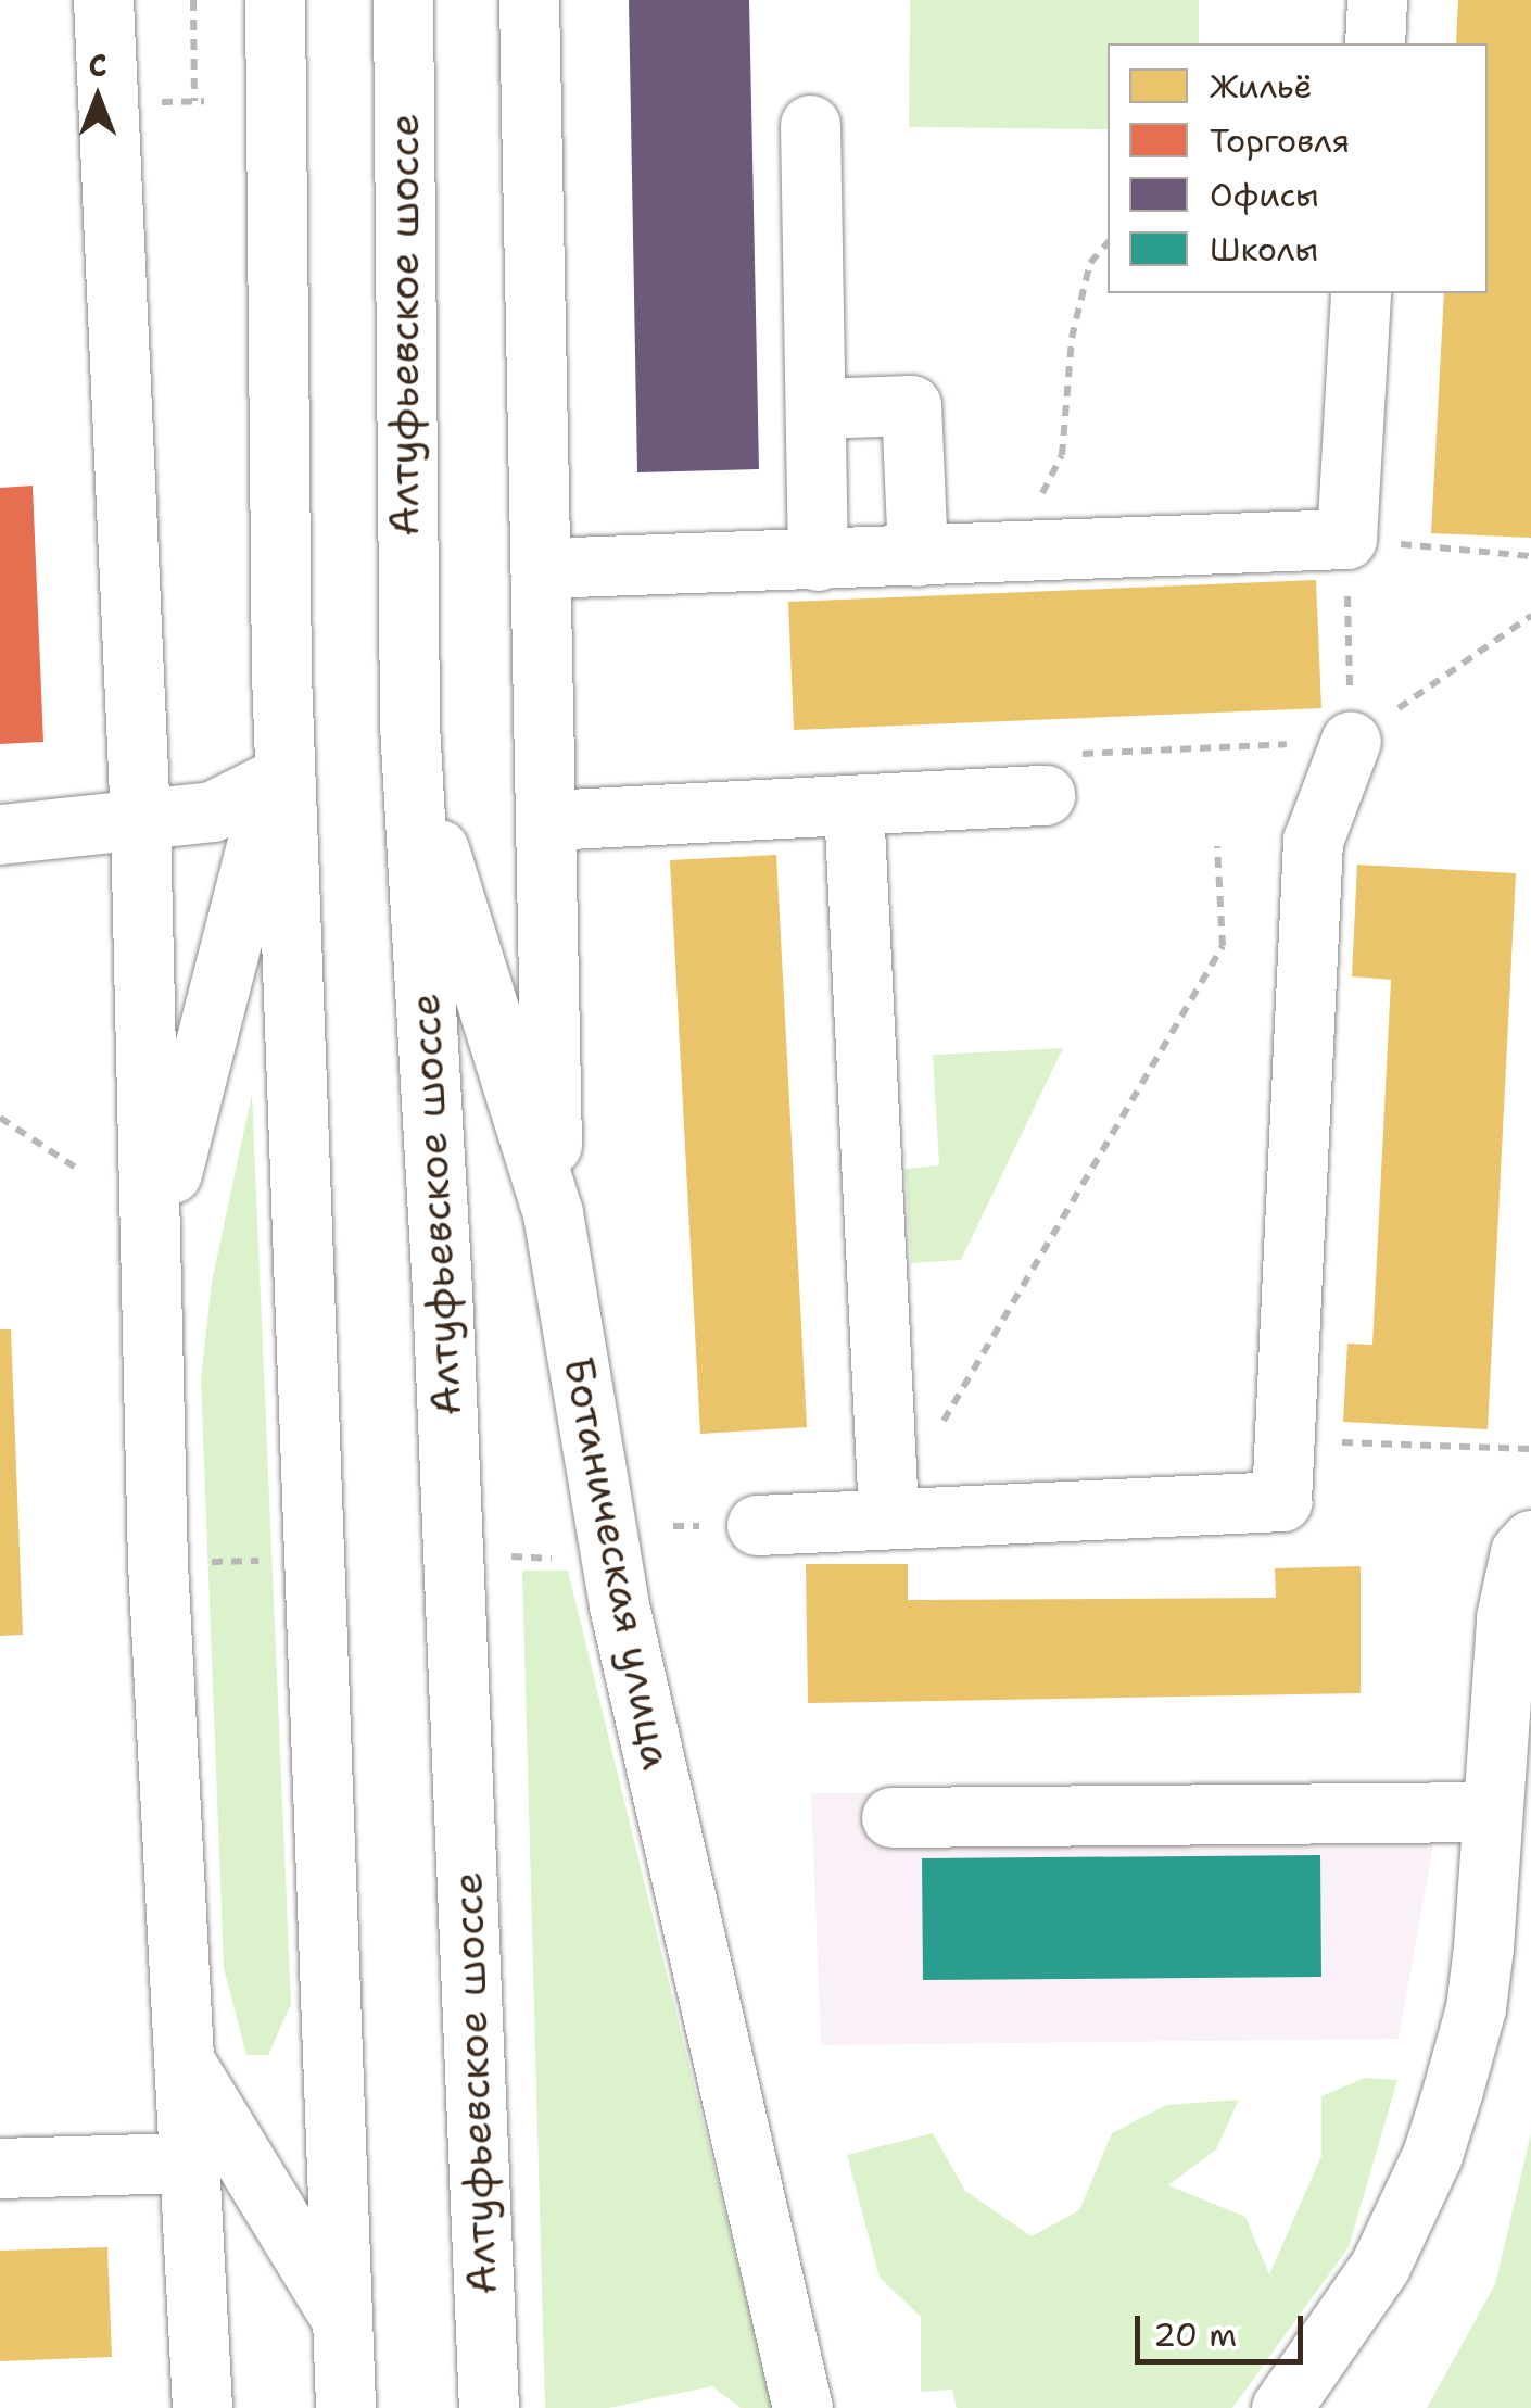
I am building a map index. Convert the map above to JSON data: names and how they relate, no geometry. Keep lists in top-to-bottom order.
{
  "streets": {
    "main road": ["Алтуфьевское шоссе", "Ботаническая улица"]
  },
  "crossings": [
    ["Алтуфьевское шоссе", "Ботаническая улица"]
  ],
  "legend": [
    "Жильё",
    "Торговля",
    "Офисы",
    "Школы"
  ],
  "scale_bar": "20 m",
  "north": "top"
}
